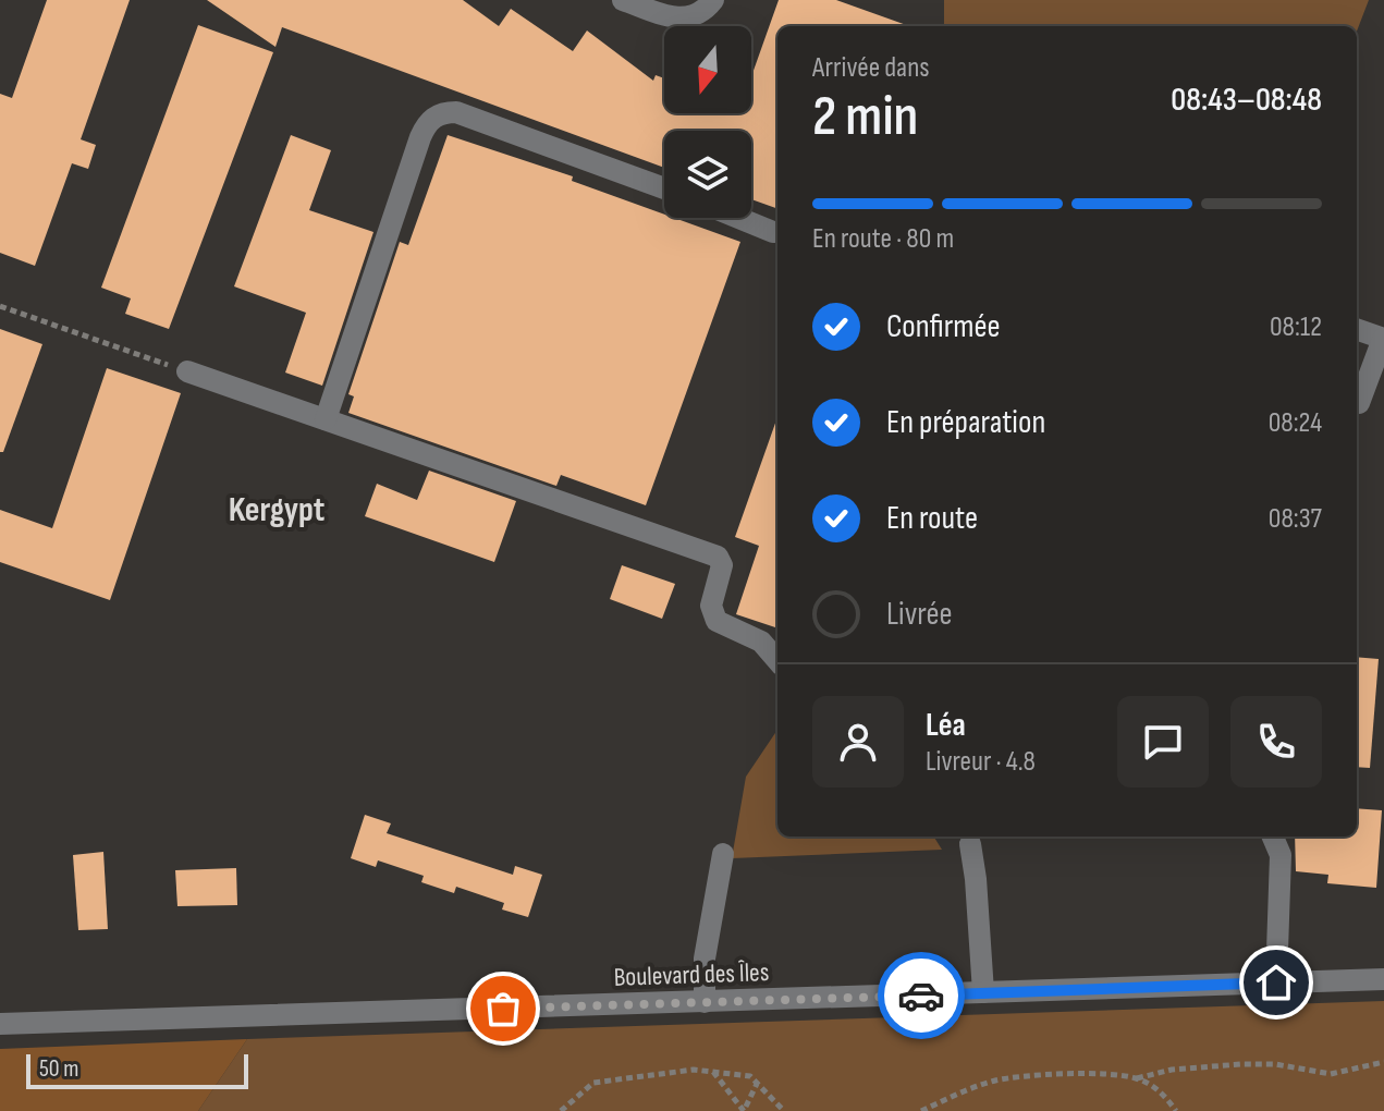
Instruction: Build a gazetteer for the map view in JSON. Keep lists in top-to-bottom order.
{
  "streets": {
    "street": ["Boulevard des Îles"]
  },
  "districts": ["Kergypt"],
  "scale_bar": "50 m",
  "north": "bottom",
  "page": {
    "heading": ["2 min", "Arrivée dans", "08:43–08:48"],
    "panel": ["Léa", "Livreur · 4.8"],
    "bar": "En route · 80 m",
    "list": [
      ["Confirmée", "08:12"],
      ["En préparation", "08:24"],
      ["En route", "08:37"],
      "Livrée"
    ],
    "scale": "50 m"
  }
}
